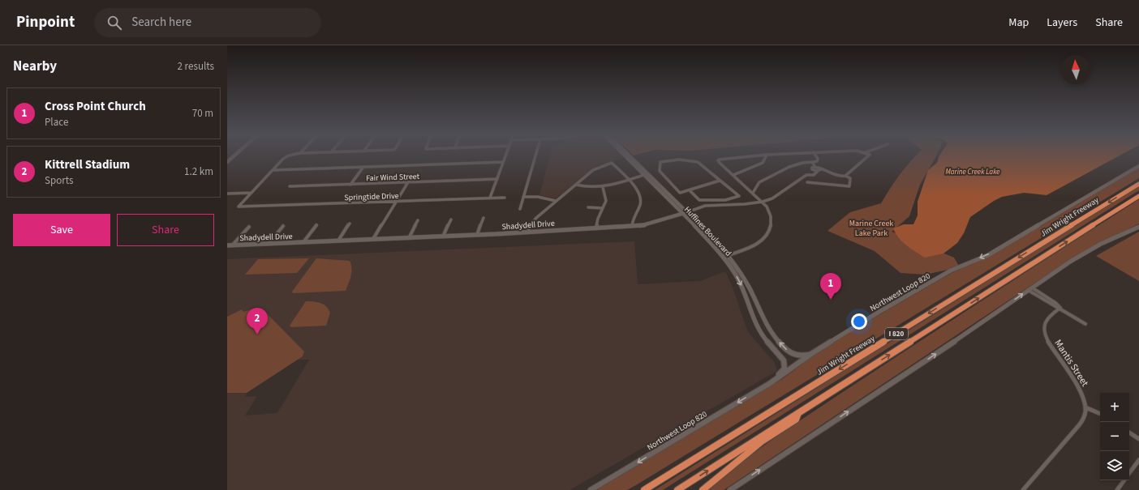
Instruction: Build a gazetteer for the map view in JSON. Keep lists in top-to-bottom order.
{
  "streets": {
    "highway": ["Jim Wright Freeway", "I 820"],
    "main road": ["Shadydell Drive", "Huffines Boulevard", "Northwest Loop 820"],
    "street": ["Fair Wind Street", "Springtide Drive", "Mantis Street"]
  },
  "crossings": [
    ["Shadydell Drive", "Huffines Boulevard"],
    ["Huffines Boulevard", "Northwest Loop 820"]
  ],
  "one_way": ["Northwest Loop 820"],
  "water": ["Marine Creek Lake"],
  "parks": ["Marine Creek Lake Park"],
  "north": "top",
  "page": {
    "header": "Pinpoint",
    "search": "Search here",
    "nav": ["Map", "Layers", "Share"],
    "heading": ["Nearby", "2 results"],
    "list": [
      {
        "mark": "1",
        "name": "Cross Point Church",
        "note": "Place",
        "value": "70 m"
      },
      {
        "mark": "2",
        "name": "Kittrell Stadium",
        "note": "Sports",
        "value": "1.2 km"
      }
    ],
    "buttons": ["Save", "Share"],
    "pins": ["1", "2"],
    "map_buttons": ["+", "−"]
  }
}
